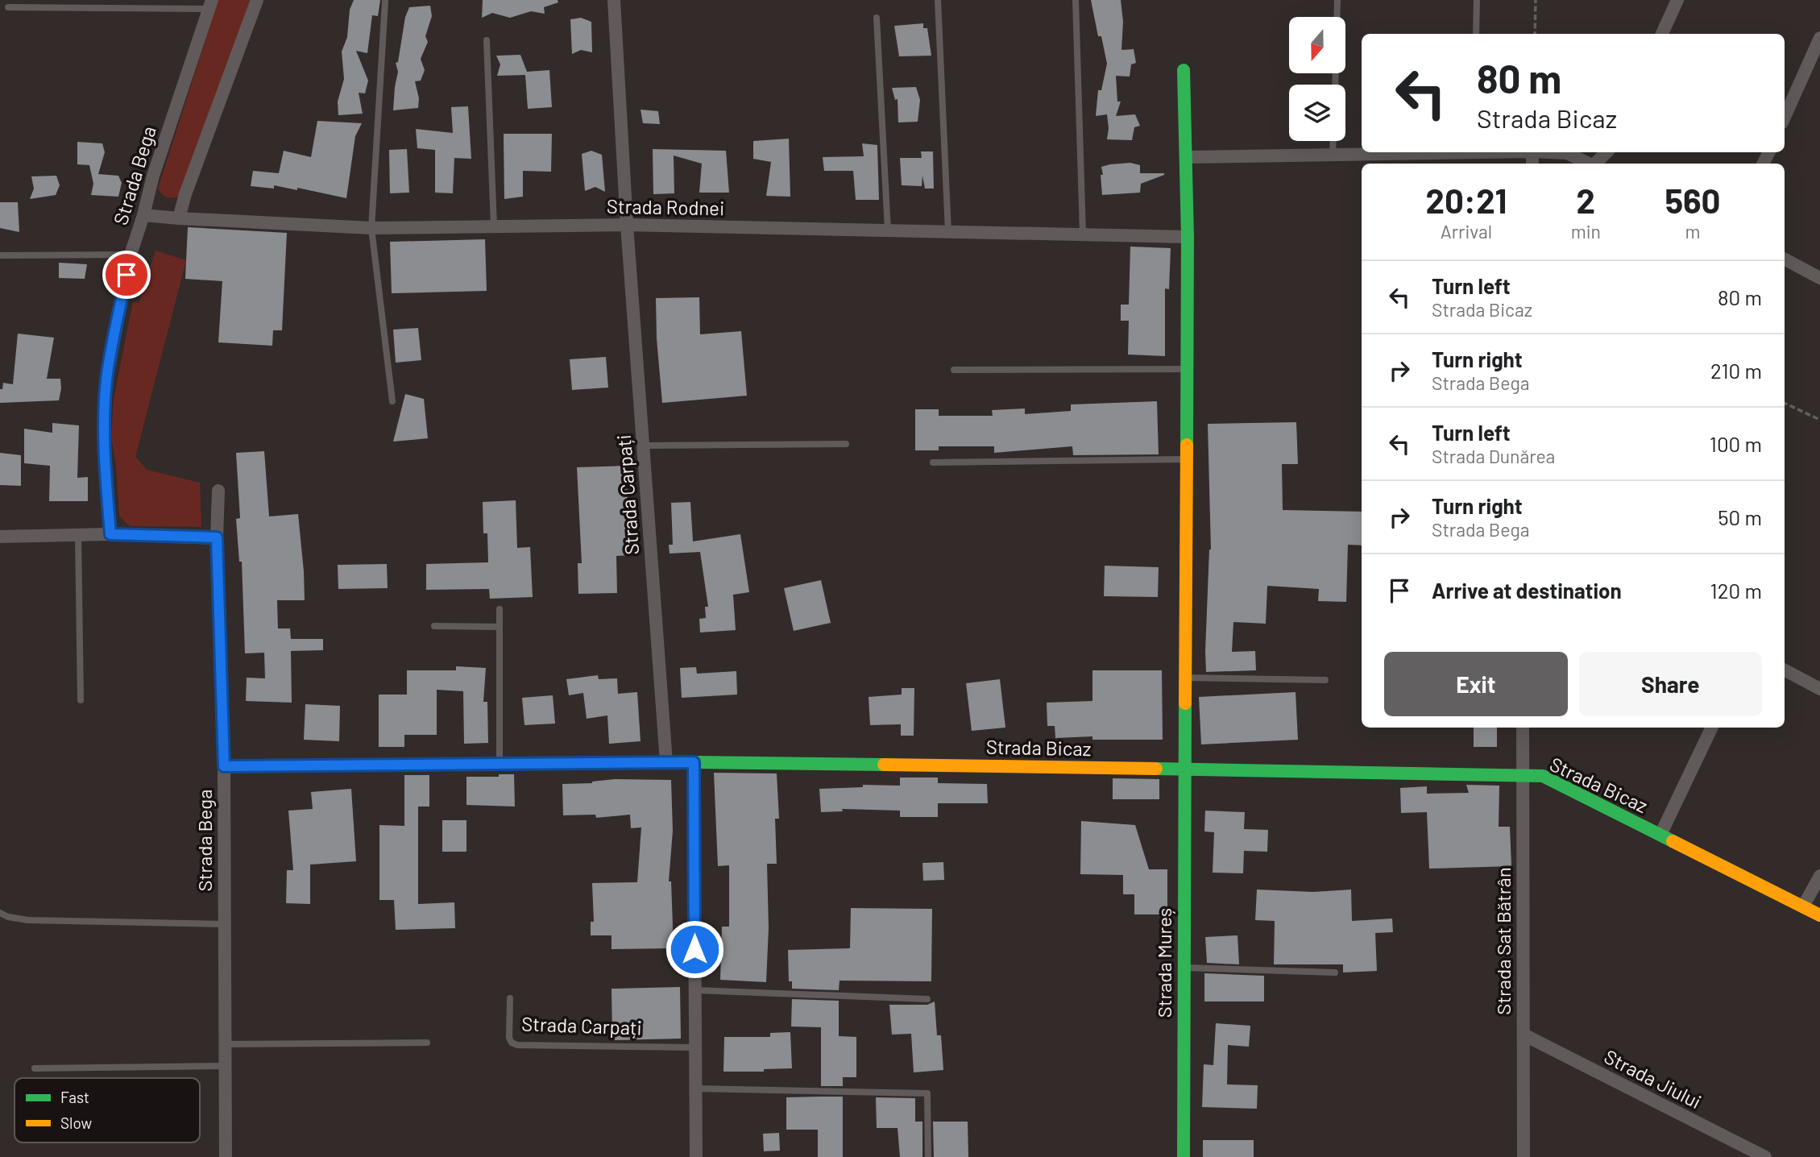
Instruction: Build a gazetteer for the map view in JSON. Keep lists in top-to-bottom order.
{
  "streets": {
    "street": [
      "Strada Bega",
      "Strada Rodnei",
      "Strada Carpați",
      "Strada Bicaz",
      "Strada Sat Bătrân",
      "Strada Mureș",
      "Strada Jiului"
    ]
  },
  "crossings": [
    ["Strada Bega", "Strada Rodnei"],
    ["Strada Bega", "Strada Bicaz"],
    ["Strada Rodnei", "Strada Carpați"],
    ["Strada Rodnei", "Strada Mureș"],
    ["Strada Carpați", "Strada Bicaz"],
    ["Strada Bicaz", "Strada Sat Bătrân"],
    ["Strada Bicaz", "Strada Mureș"],
    ["Strada Sat Bătrân", "Strada Jiului"]
  ],
  "legend": ["Fast", "Slow"],
  "north": "bottom",
  "page": {
    "turn": ["80 m", "Strada Bicaz"],
    "eta": [
      "20:21",
      "Arrival",
      "2",
      "min",
      "560",
      "m"
    ],
    "list": [
      {
        "name": "Turn left",
        "note": "Strada Bicaz",
        "value": "80 m"
      },
      {
        "name": "Turn right",
        "note": "Strada Bega",
        "value": "210 m"
      },
      {
        "name": "Turn left",
        "note": "Strada Dunărea",
        "value": "100 m"
      },
      {
        "name": "Turn right",
        "note": "Strada Bega",
        "value": "50 m"
      },
      {
        "name": "Arrive at destination",
        "value": "120 m"
      }
    ],
    "buttons": ["Exit", "Share"]
  }
}
